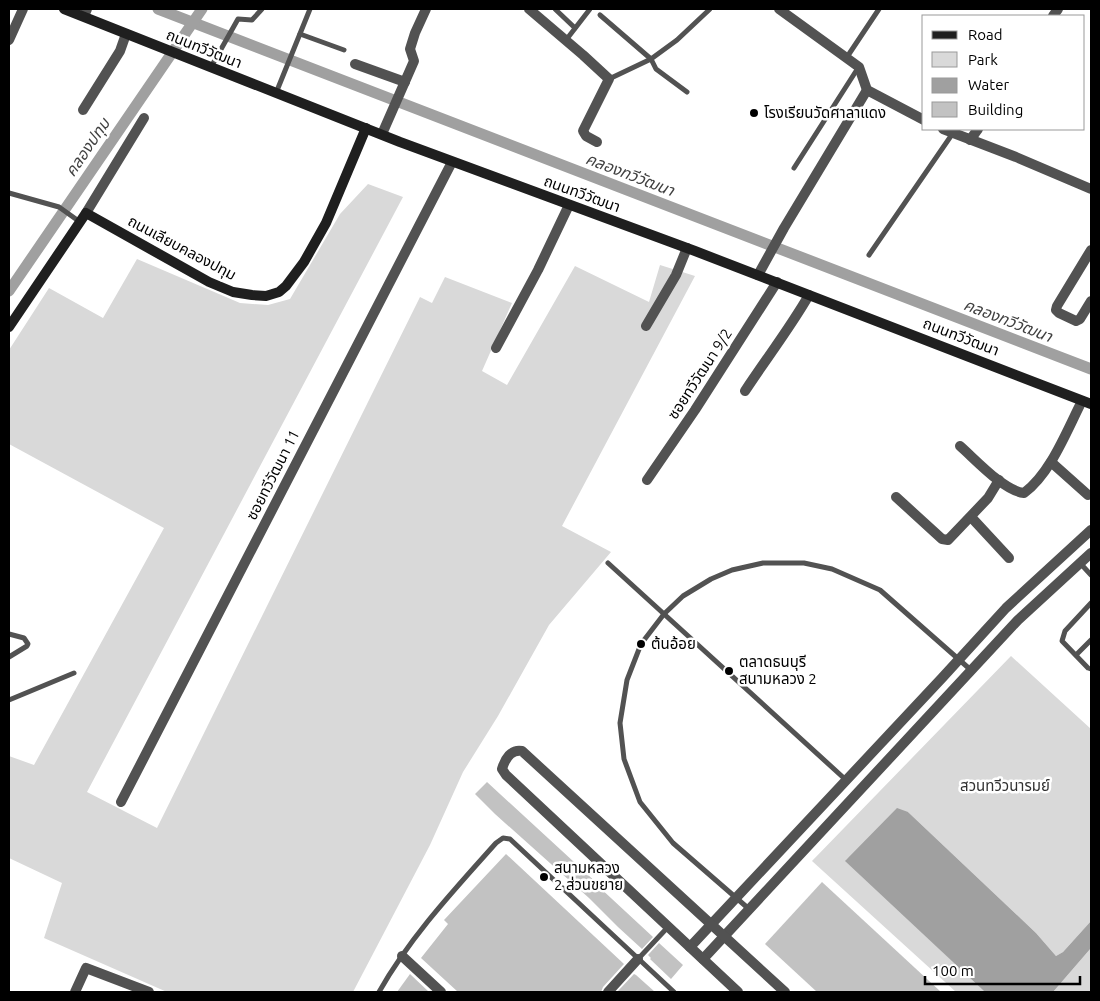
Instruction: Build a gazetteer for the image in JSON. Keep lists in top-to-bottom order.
{
  "streets": {
    "main road": ["ถนนทวีวัฒนา", "ถนนเลียบคลองปทุม"],
    "street": ["ซอยทวีวัฒนา 9/2", "ซอยทวีวัฒนา 11"]
  },
  "crossings": [
    ["ถนนทวีวัฒนา", "ถนนเลียบคลองปทุม"],
    ["ถนนทวีวัฒนา", "ซอยทวีวัฒนา 9/2"],
    ["ถนนทวีวัฒนา", "ซอยทวีวัฒนา 11"]
  ],
  "water": ["คลองปทุม", "คลองทวีวัฒนา"],
  "parks": ["สวนทวีวนารมย์"],
  "places": [
    "โรงเรียนวัดศาลาแดง",
    "ต้นอ้อย",
    "ตลาดธนบุรี สนามหลวง 2",
    "สนามหลวง 2 ส่วนขยาย"
  ],
  "legend": [
    "Road",
    "Park",
    "Water",
    "Building"
  ],
  "scale_bar": "100 m"
}
